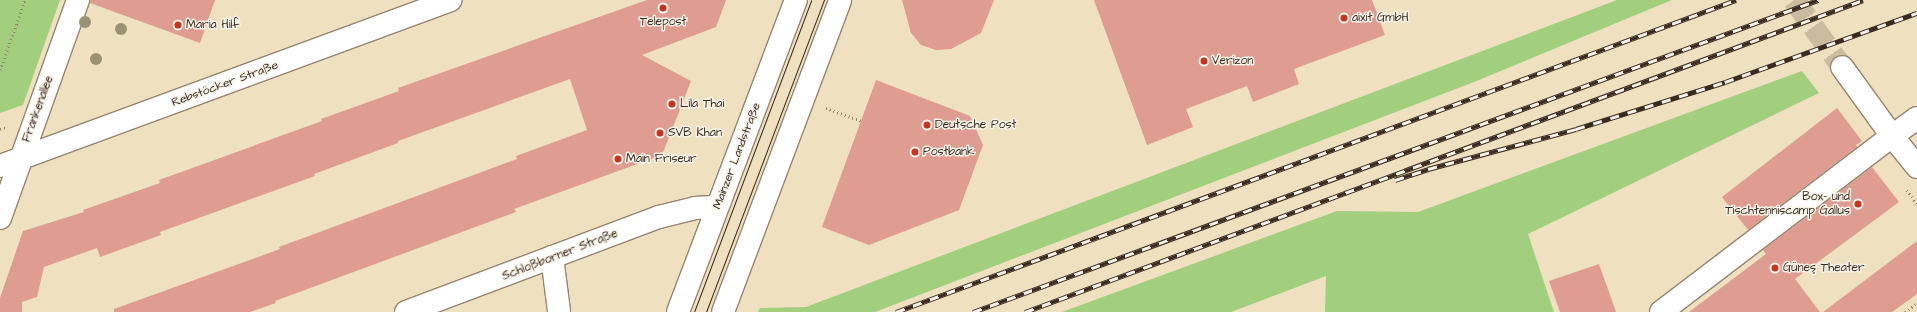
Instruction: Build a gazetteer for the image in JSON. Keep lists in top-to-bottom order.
{
  "streets": {
    "street": [
      "Rebstöcker Straße",
      "Frankenallee",
      "Mainzer Landstraße",
      "Schloßborner Straße"
    ]
  },
  "crossings": [
    ["Rebstöcker Straße", "Frankenallee"],
    ["Mainzer Landstraße", "Schloßborner Straße"]
  ],
  "places": [
    "Telepost",
    "aixit GmbH",
    "Maria Hilf",
    "Verizon",
    "Lila Thai",
    "Deutsche Post",
    "SVB Khan",
    "Postbank",
    "Main Friseur",
    "Box- und Tischtenniscamp Gallus",
    "Güneş Theater"
  ]
}
